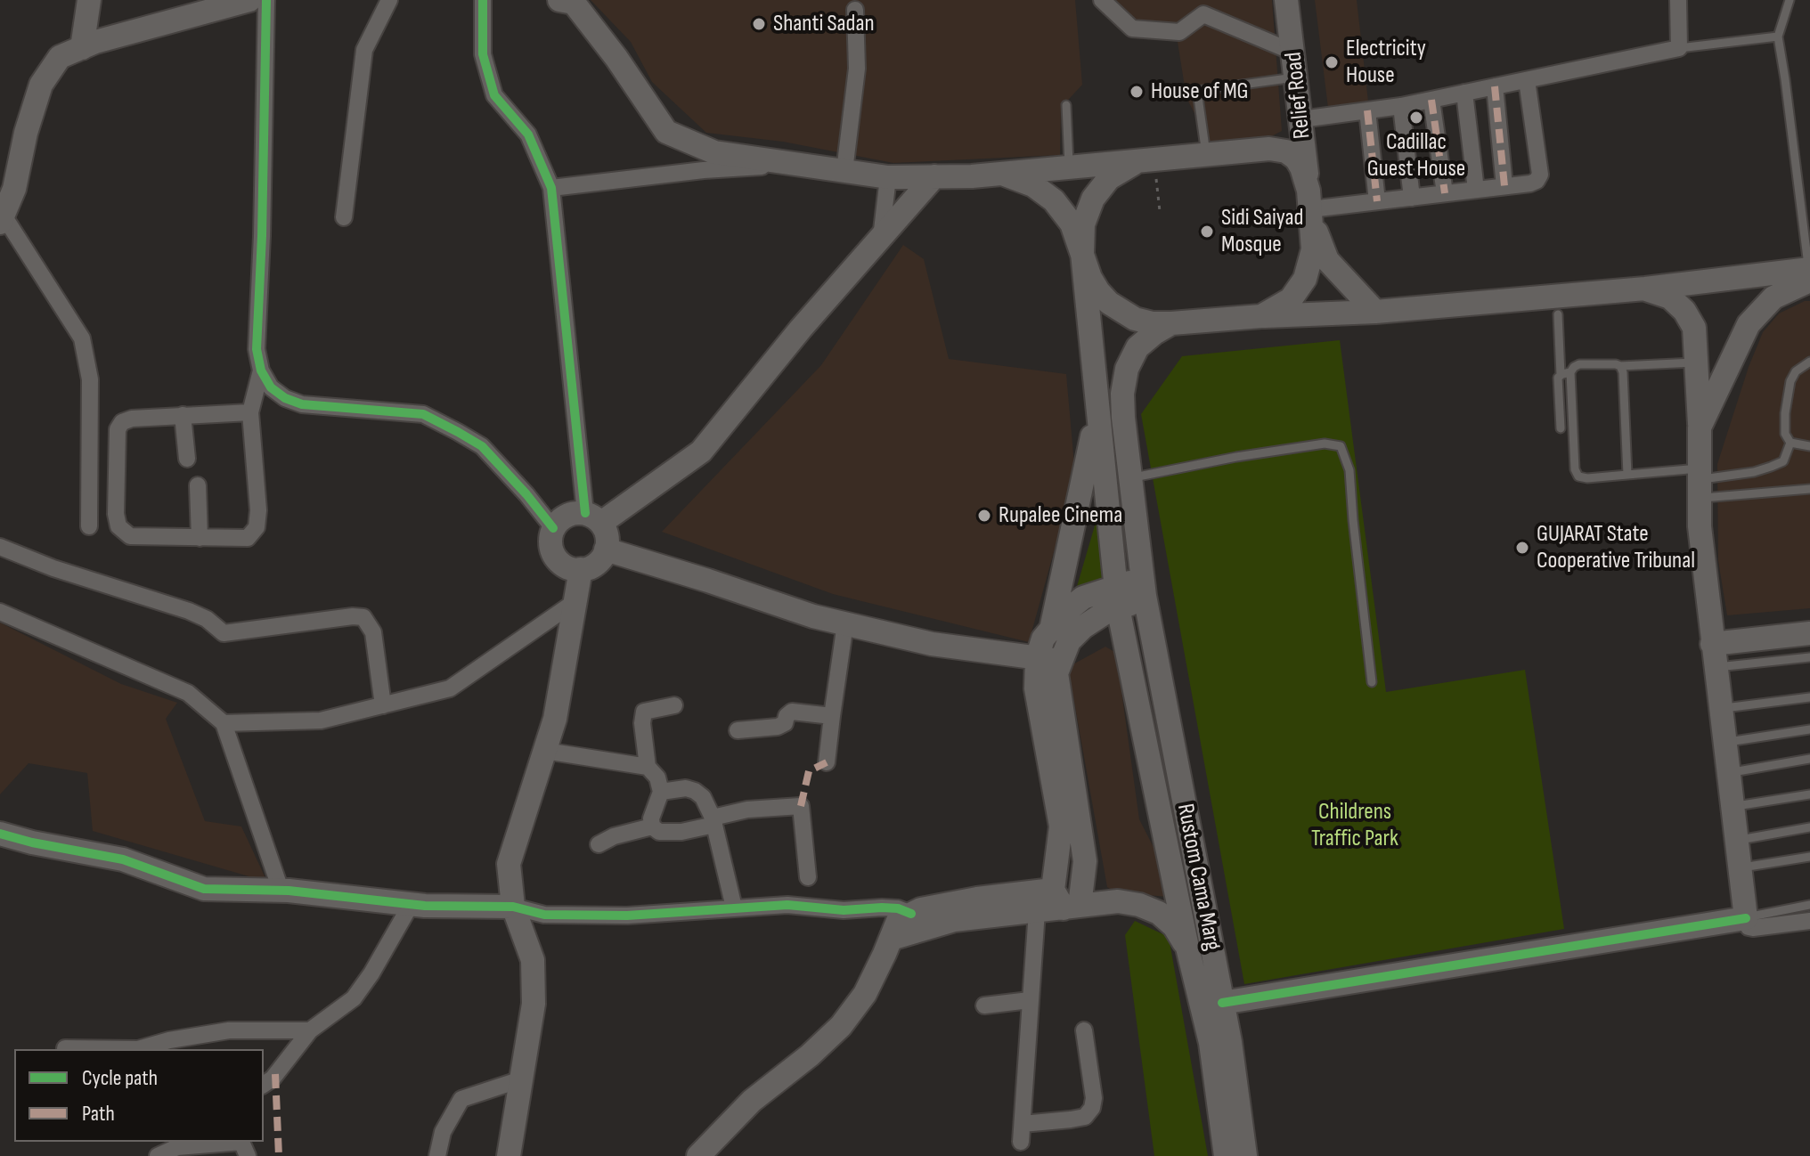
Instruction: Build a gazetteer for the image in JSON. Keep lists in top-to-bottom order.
{
  "streets": {
    "street": ["Relief Road", "Rustom Cama Marg"]
  },
  "crossings": [
    ["Relief Road", "Rustom Cama Marg"]
  ],
  "parks": ["Childrens Traffic Park"],
  "places": [
    "Shanti Sadan",
    "Electricity House",
    "House of MG",
    "Cadillac Guest House",
    "Sidi Saiyad Mosque",
    "Rupalee Cinema",
    "GUJARAT State Cooperative Tribunal"
  ],
  "legend": ["Cycle path", "Path"]
}
